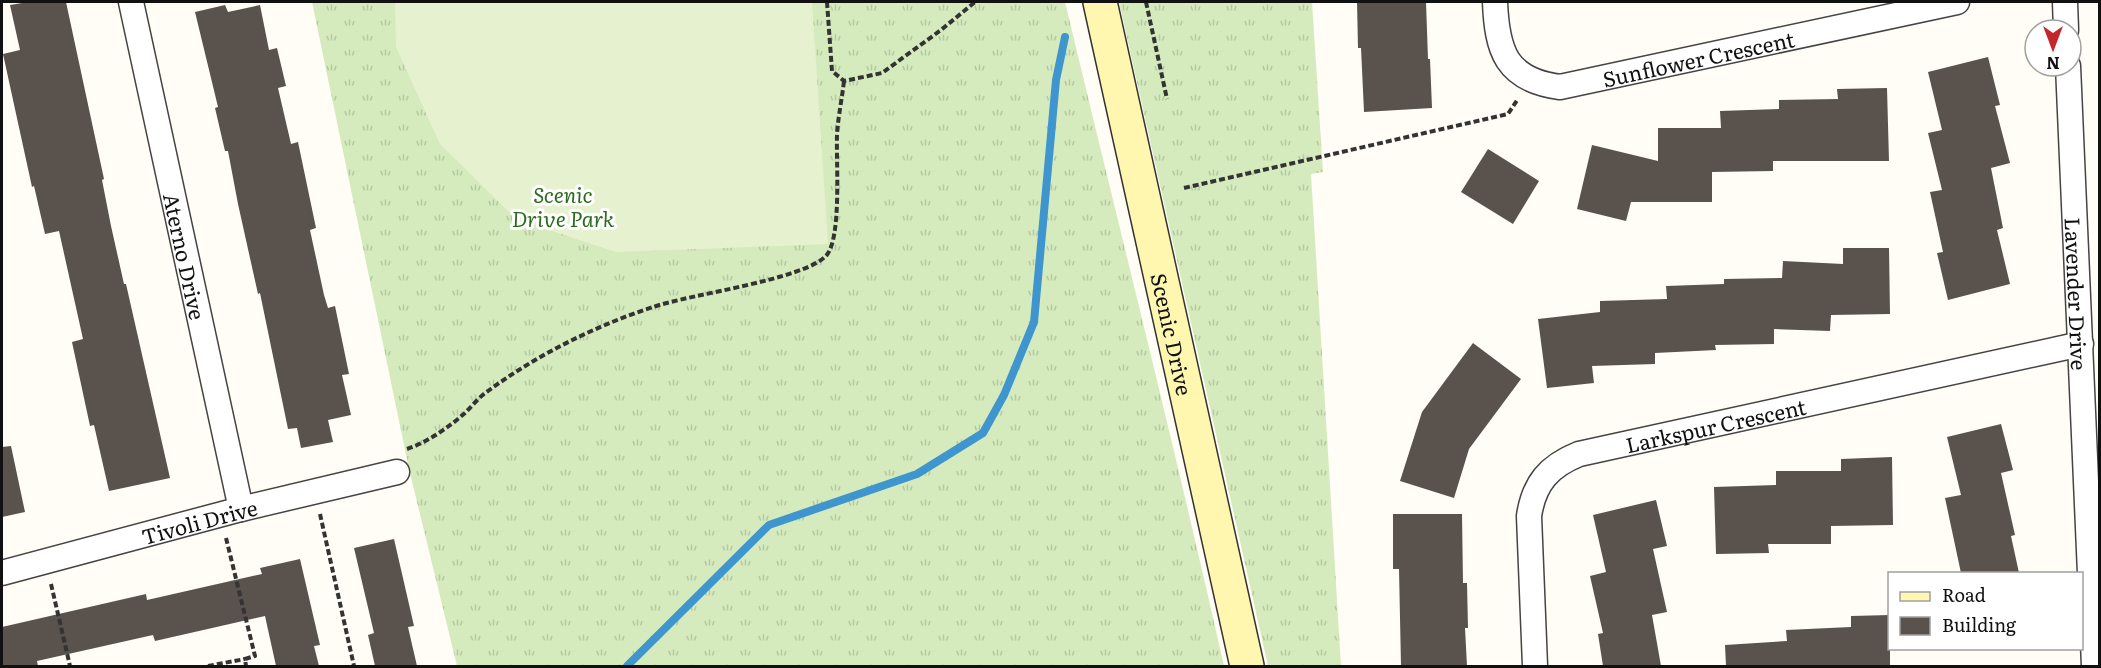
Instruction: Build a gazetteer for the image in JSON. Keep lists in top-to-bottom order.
{
  "streets": {
    "street": [
      "Sunflower Crescent",
      "Aterno Drive",
      "Lavender Drive",
      "Scenic Drive",
      "Larkspur Crescent",
      "Tivoli Drive"
    ]
  },
  "crossings": [
    ["Aterno Drive", "Tivoli Drive"],
    ["Lavender Drive", "Larkspur Crescent"]
  ],
  "parks": ["Scenic Drive Park"],
  "legend": ["Road", "Building"],
  "north": "bottom"
}
